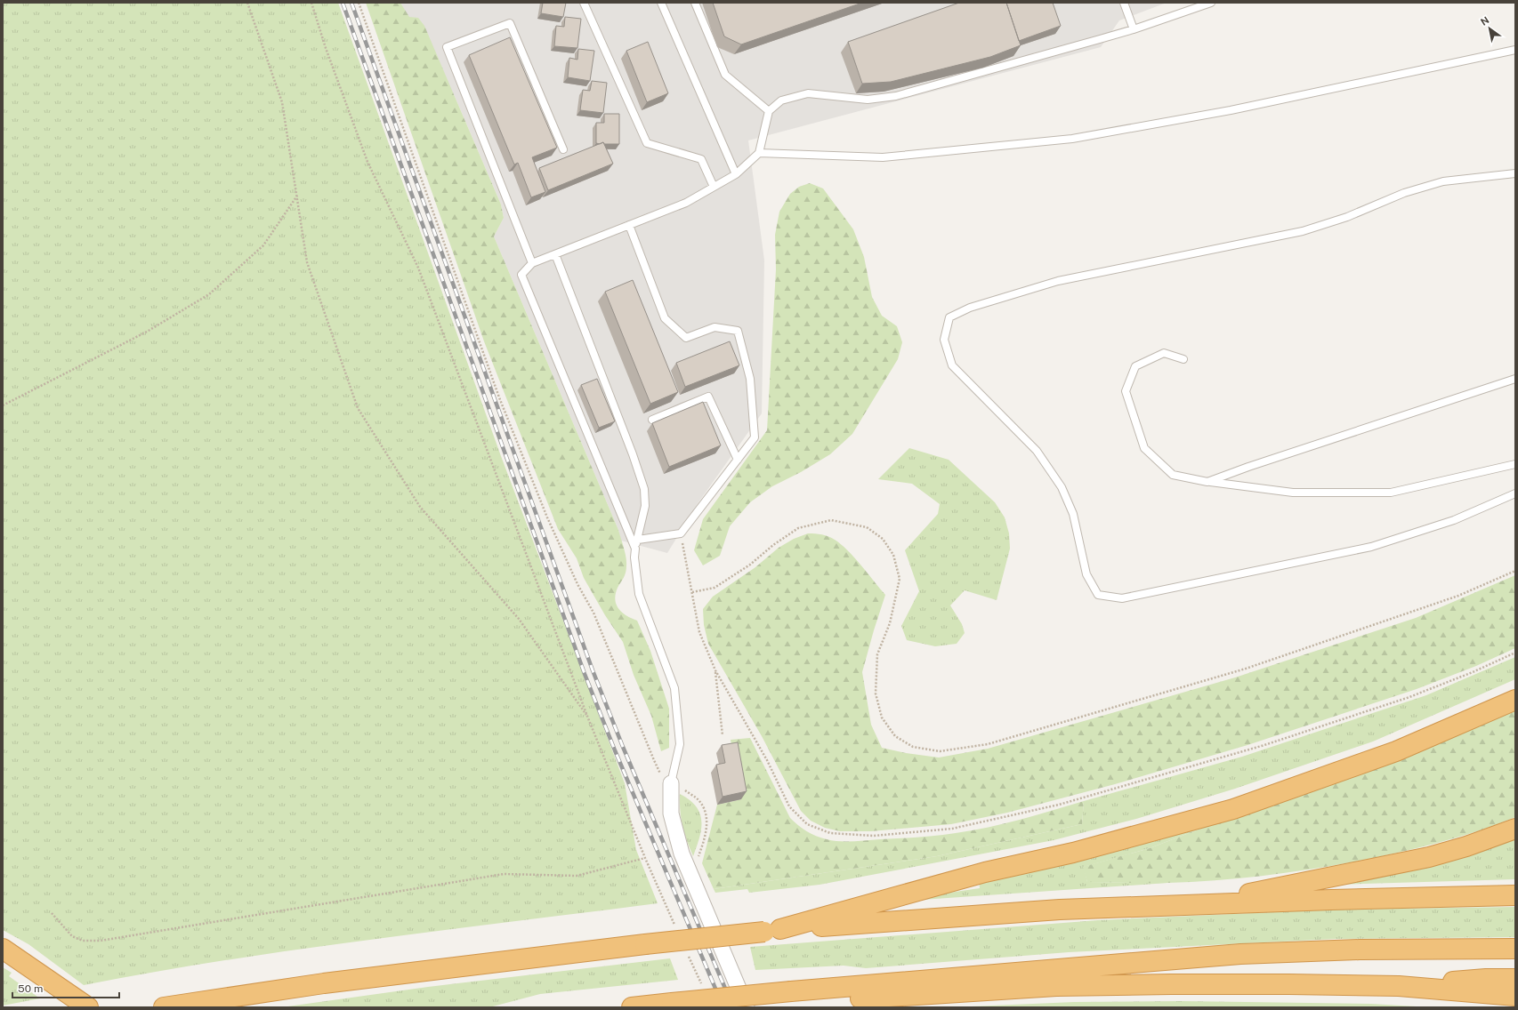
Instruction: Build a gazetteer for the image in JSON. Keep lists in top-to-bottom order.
{
  "scale_bar": "50 m",
  "north": "top left"
}
